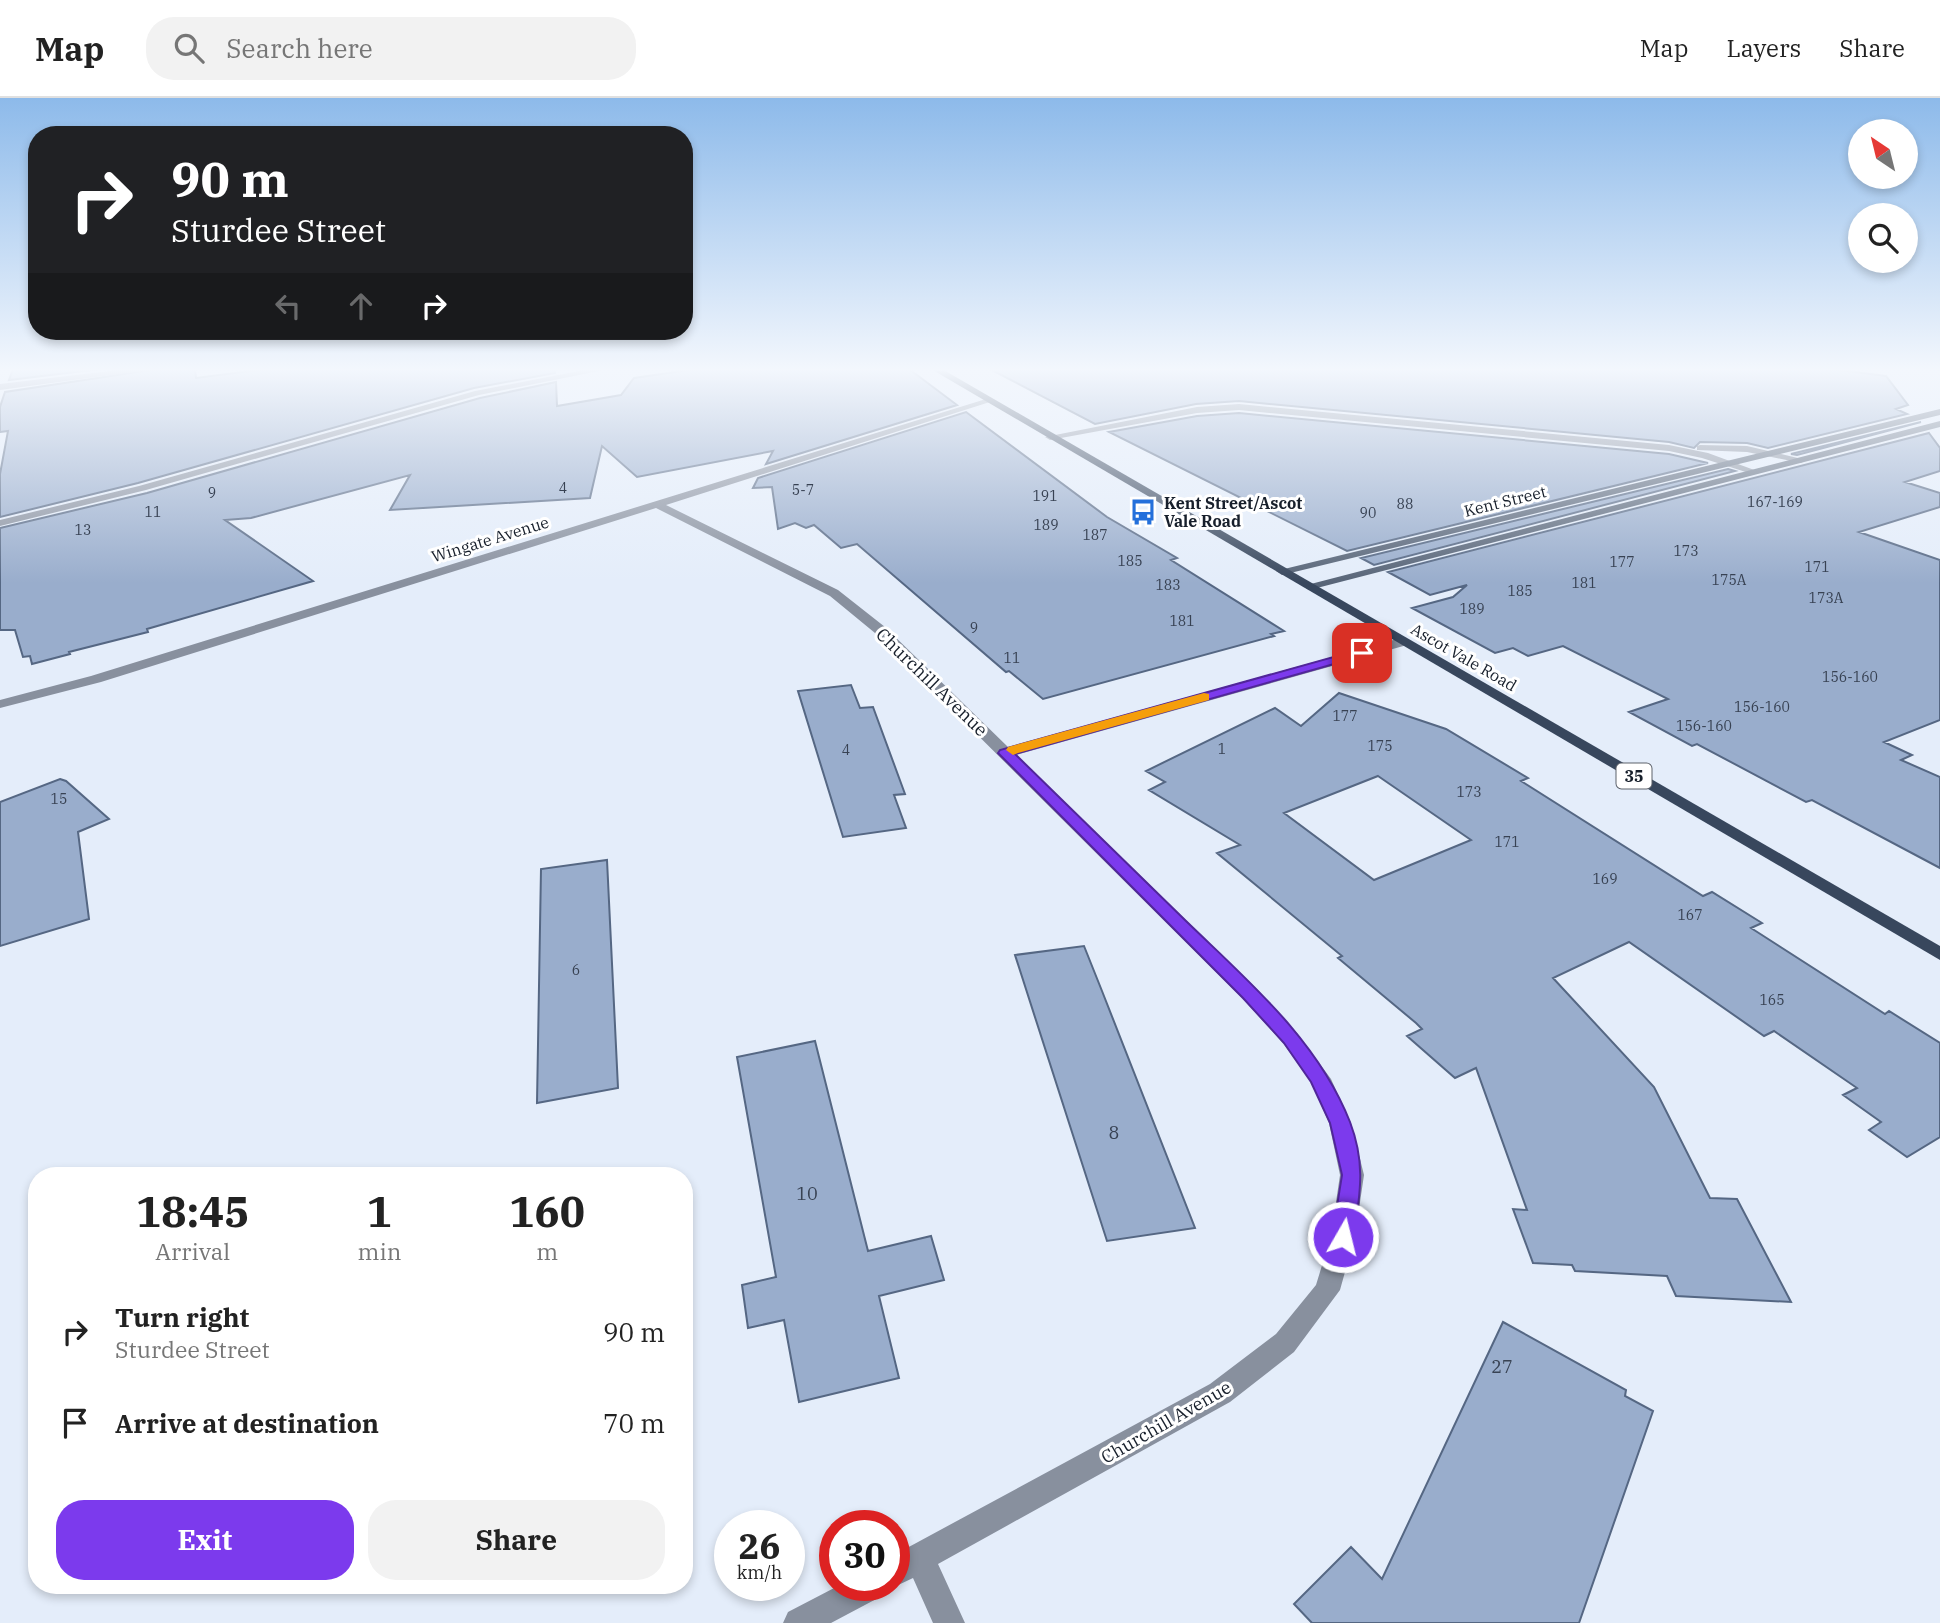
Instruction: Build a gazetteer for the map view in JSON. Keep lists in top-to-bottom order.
{
  "streets": {
    "main road": ["Ascot Vale Road", "35"],
    "street": ["Kent Street", "Wingate Avenue", "Churchill Avenue"]
  },
  "crossings": [
    ["Kent Street", "Ascot Vale Road"],
    ["Wingate Avenue", "Churchill Avenue"]
  ],
  "places": {
    "bus stop": ["Kent Street/Ascot Vale Road"]
  },
  "house_numbers": [
    "4",
    "5-7",
    "9",
    "191",
    "167-169",
    "88",
    "11",
    "90",
    "189",
    "13",
    "187",
    "173",
    "185",
    "177",
    "171",
    "175A",
    "181",
    "183",
    "185",
    "173A",
    "189",
    "181",
    "9",
    "11",
    "156-160",
    "156-160",
    "177",
    "156-160",
    "175",
    "1",
    "4",
    "173",
    "15",
    "171",
    "169",
    "167",
    "6",
    "165",
    "8",
    "10",
    "27"
  ],
  "north": "top left",
  "page": {
    "header": "Map",
    "search": "Search here",
    "nav": ["Map", "Layers", "Share"],
    "turn": ["90 m", "Sturdee Street"],
    "eta": [
      "18:45",
      "Arrival",
      "1",
      "min",
      "160",
      "m"
    ],
    "list": [
      {
        "name": "Turn right",
        "note": "Sturdee Street",
        "value": "90 m"
      },
      {
        "name": "Arrive at destination",
        "value": "70 m"
      }
    ],
    "buttons": ["Exit", "Share"],
    "speed": "26 km/h",
    "limit": "30"
  }
}
